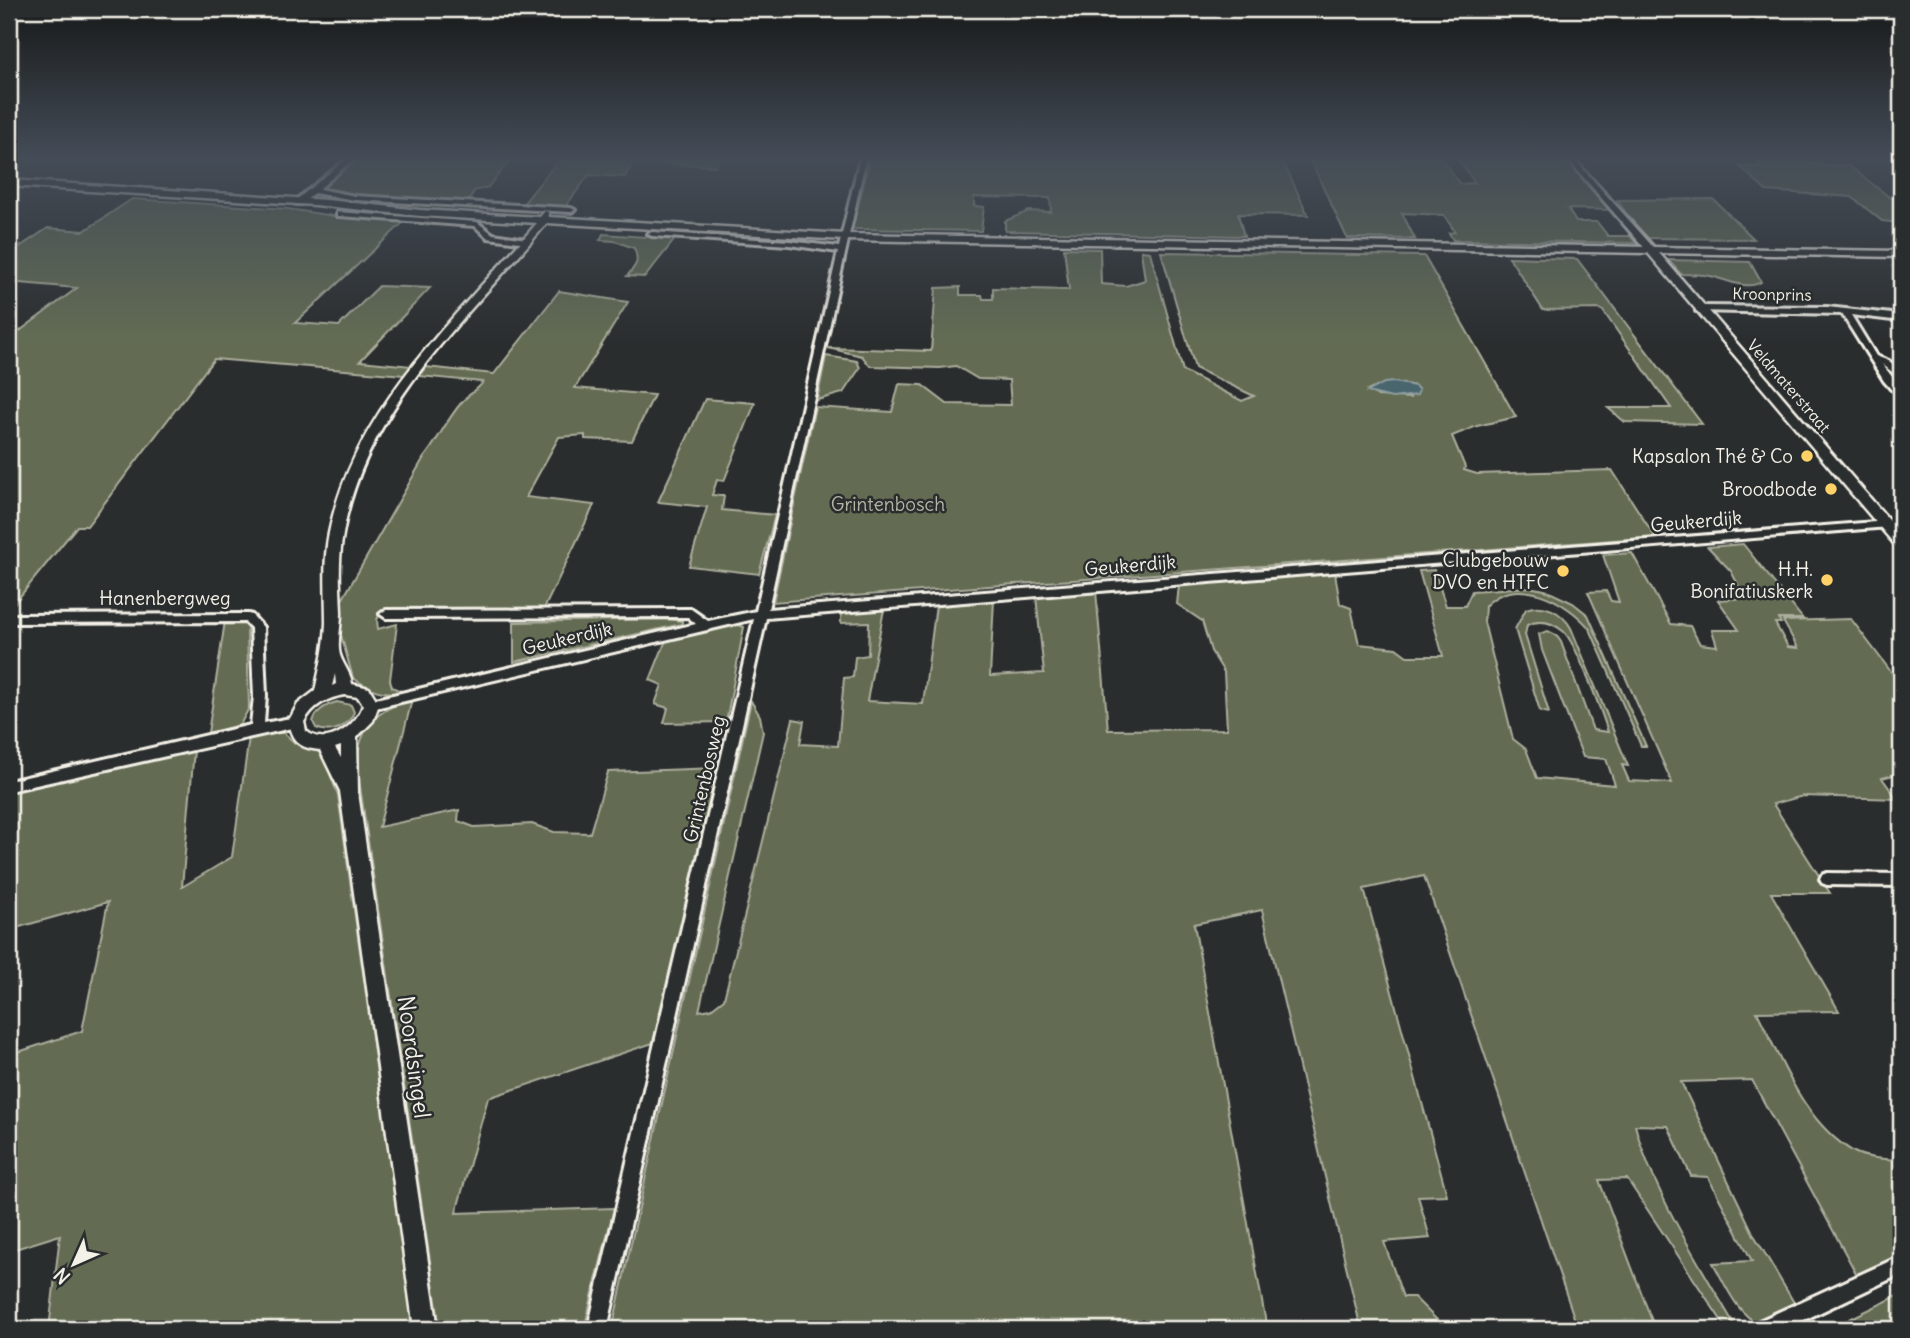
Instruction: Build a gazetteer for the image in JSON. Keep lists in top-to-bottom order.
{
  "streets": {
    "main road": ["Veldmaterstraat", "Noordsingel"],
    "street": [
      "Kroonprins",
      "Geukerdijk",
      "Hanenbergweg",
      "Grintenbosweg"
    ]
  },
  "crossings": [
    ["Kroonprins", "Veldmaterstraat"],
    ["Veldmaterstraat", "Geukerdijk"],
    ["Geukerdijk", "Grintenbosweg"],
    ["Geukerdijk", "Noordsingel"]
  ],
  "parks": ["Grintenbosch"],
  "places": [
    "Kapsalon Thé & Co",
    "Broodbode",
    "Clubgebouw DVO en HTFC",
    "H.H. Bonifatiuskerk"
  ],
  "north": "bottom left"
}
